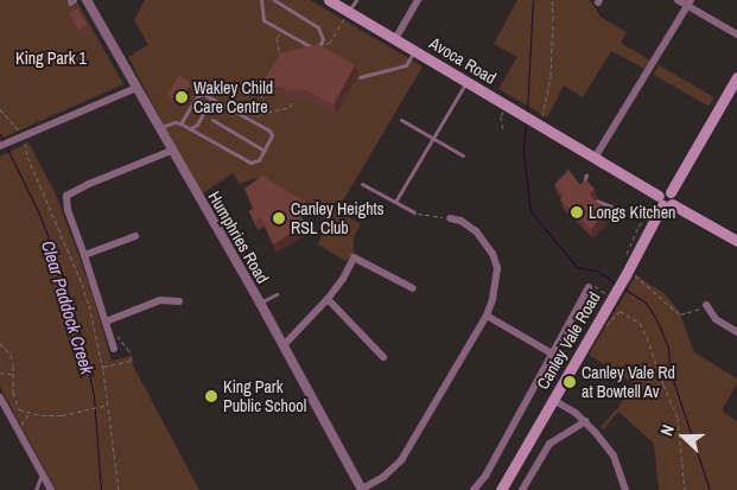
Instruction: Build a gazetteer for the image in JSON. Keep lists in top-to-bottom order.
{
  "streets": {
    "main road": ["Avoca Road", "Canley Vale Road"],
    "street": ["Humphries Road"]
  },
  "crossings": [
    ["Avoca Road", "Canley Vale Road"]
  ],
  "water": ["Clear Paddock Creek"],
  "parks": ["King Park 1"],
  "places": [
    "Wakley Child Care Centre",
    "Longs Kitchen",
    "Canley Heights RSL Club",
    "Canley Vale Rd at Bowtell Av",
    "King Park Public School"
  ],
  "north": "left"
}
